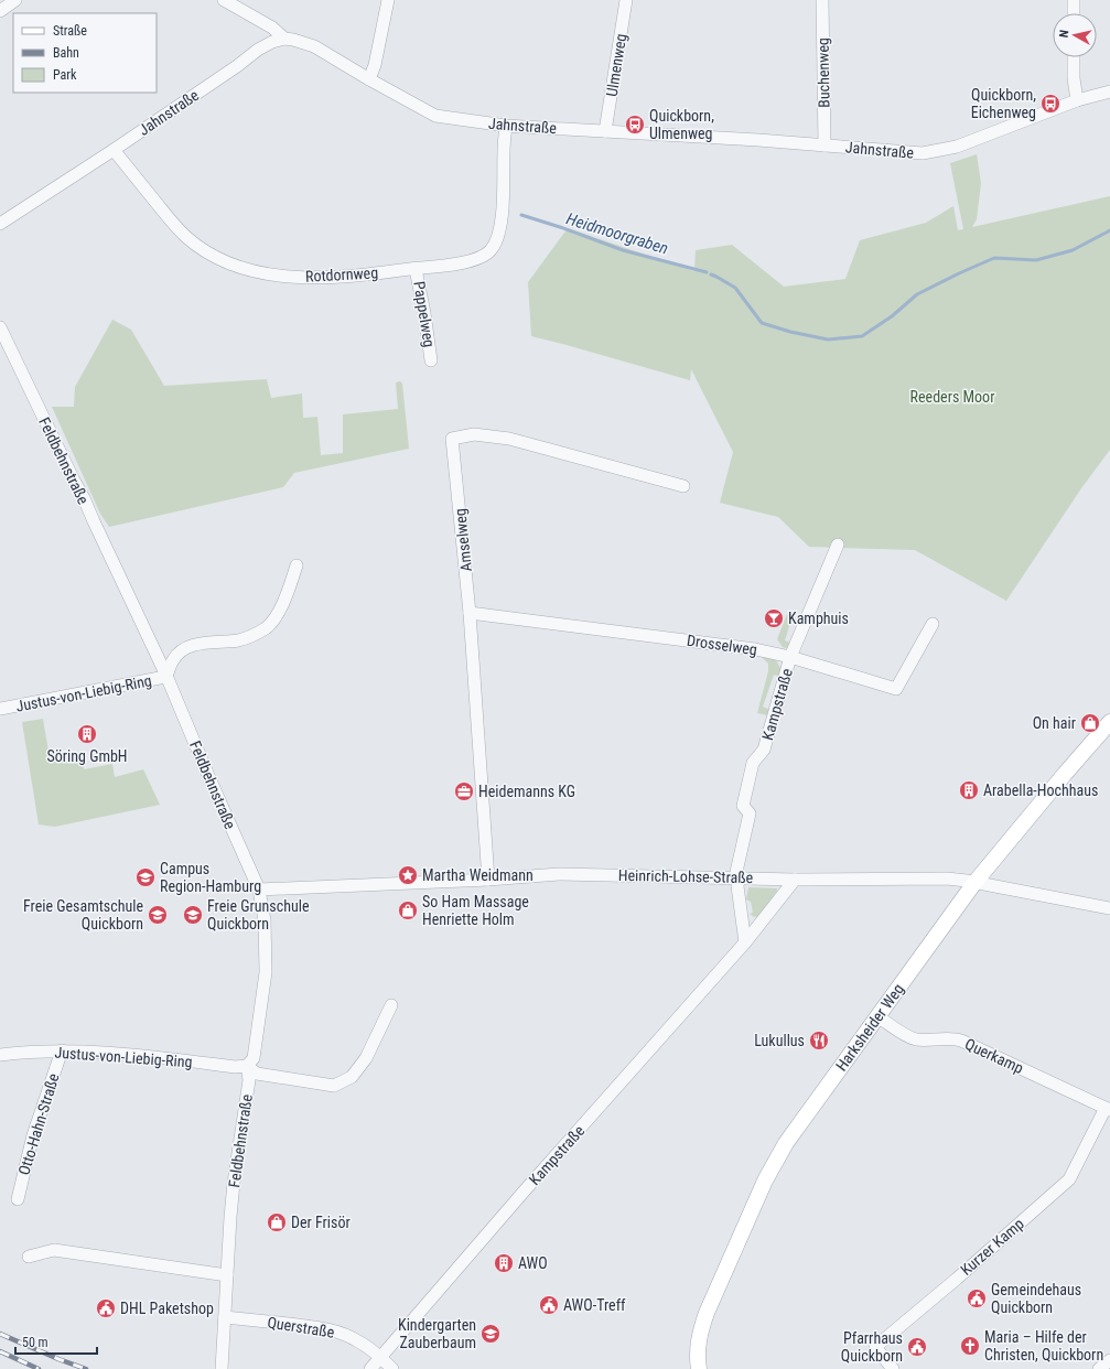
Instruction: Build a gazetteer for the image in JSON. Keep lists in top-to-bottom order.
{
  "streets": {
    "main road": ["Harksheider Weg"],
    "street": [
      "Ulmenweg",
      "Buchenweg",
      "Jahnstraße",
      "Rotdornweg",
      "Pappelweg",
      "Feldbehnstraße",
      "Amselweg",
      "Drosselweg",
      "Justus-von-Liebig-Ring",
      "Kampstraße",
      "Heinrich-Lohse-Straße",
      "Querkamp",
      "Otto-Hahn-Straße",
      "Kurzer Kamp",
      "Querstraße"
    ]
  },
  "crossings": [
    ["Ulmenweg", "Jahnstraße"],
    ["Buchenweg", "Jahnstraße"],
    ["Jahnstraße", "Rotdornweg"],
    ["Rotdornweg", "Pappelweg"],
    ["Feldbehnstraße", "Justus-von-Liebig-Ring"],
    ["Feldbehnstraße", "Heinrich-Lohse-Straße"],
    ["Feldbehnstraße", "Querstraße"],
    ["Amselweg", "Drosselweg"],
    ["Amselweg", "Heinrich-Lohse-Straße"],
    ["Drosselweg", "Kampstraße"],
    ["Justus-von-Liebig-Ring", "Otto-Hahn-Straße"],
    ["Kampstraße", "Heinrich-Lohse-Straße"],
    ["Kampstraße", "Querstraße"],
    ["Heinrich-Lohse-Straße", "Harksheider Weg"],
    ["Harksheider Weg", "Querkamp"],
    ["Querkamp", "Kurzer Kamp"]
  ],
  "water": ["Heidmoorgraben"],
  "parks": ["Reeders Moor"],
  "places": {
    "bus stop": ["Quickborn, Eichenweg", "Quickborn, Ulmenweg"],
    "bar": ["Kamphuis"],
    "shop": ["On hair", "So Ham Massage Henriette Holm", "Der Frisör"],
    "building": ["Söring GmbH", "Arabella-Hochhaus", "AWO"],
    "office": ["Heidemanns KG"],
    "place": ["Martha Weidmann"],
    "school or university": [
      "Campus Region-Hamburg",
      "Freie Gesamtschule Quickborn",
      "Freie Grunschule Quickborn",
      "Kindergarten Zauberbaum"
    ],
    "restaurant": ["Lukullus"],
    "public building": [
      "Gemeindehaus Quickborn",
      "AWO-Treff",
      "DHL Paketshop",
      "Pfarrhaus Quickborn"
    ],
    "church": ["Maria – Hilfe der Christen, Quickborn"]
  },
  "legend": ["Straße", "Bahn", "Park"],
  "scale_bar": "50 m",
  "north": "left"
}
